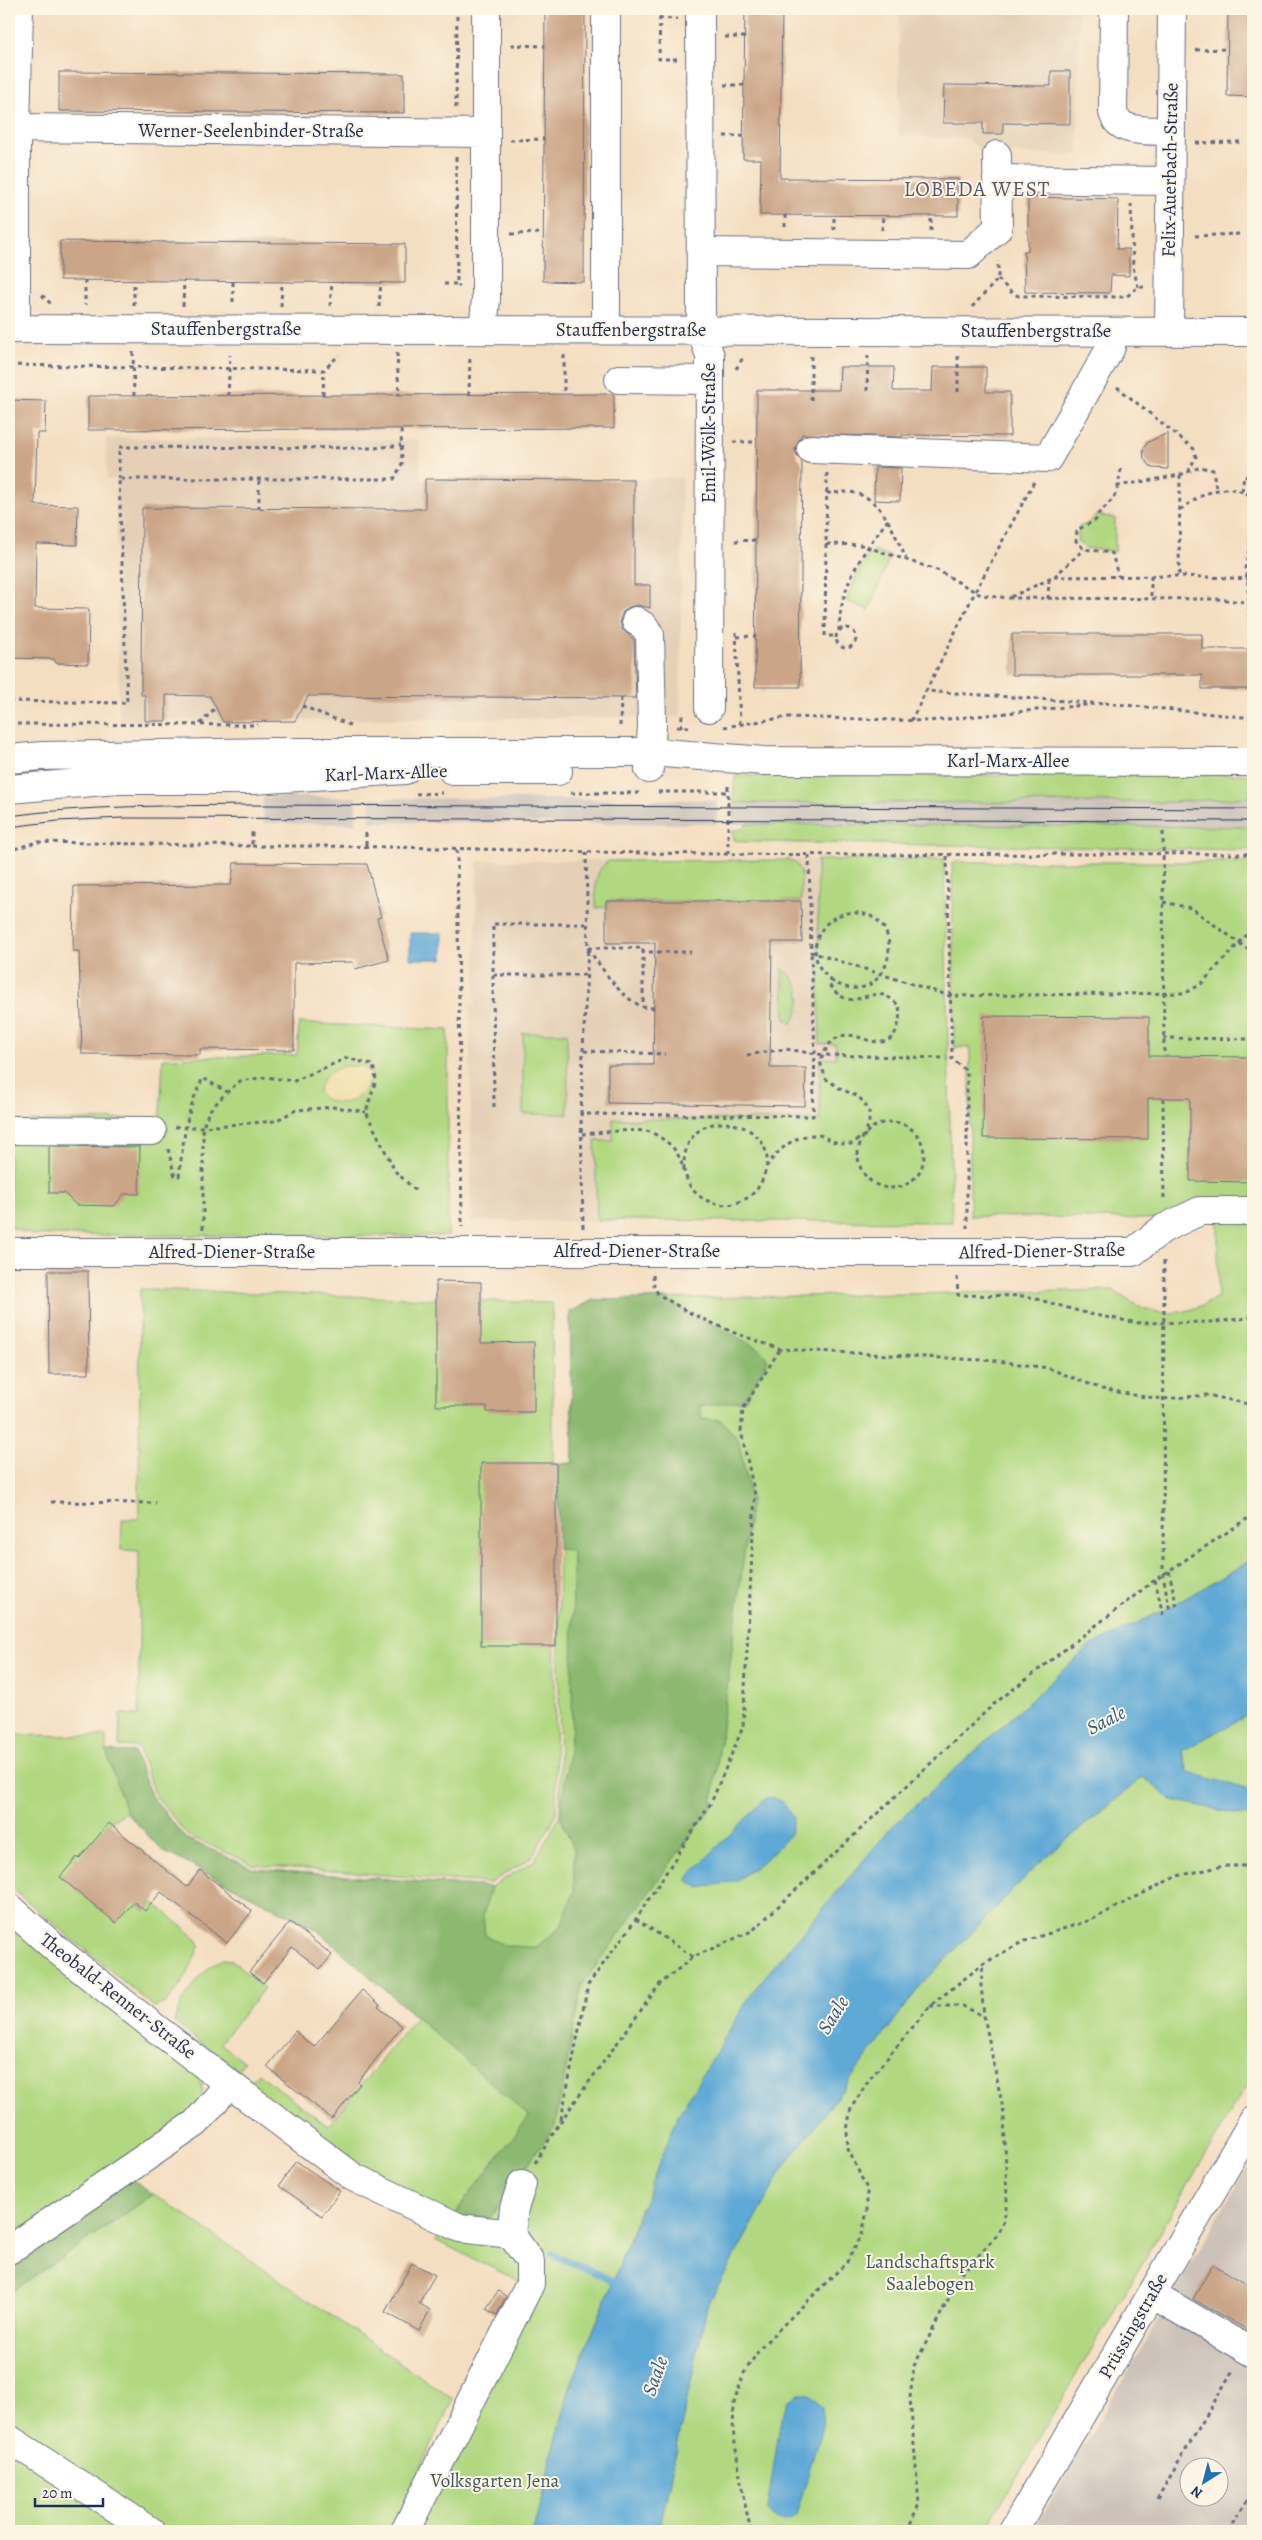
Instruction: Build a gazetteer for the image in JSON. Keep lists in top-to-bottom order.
{
  "streets": {
    "street": [
      "Werner-Seelenbinder-Straße",
      "Felix-Auerbach-Straße",
      "Stauffenbergstraße",
      "Emil-Wölk-Straße",
      "Karl-Marx-Allee",
      "Alfred-Diener-Straße",
      "Theobald-Renner-Straße",
      "Prüssingstraße"
    ]
  },
  "crossings": [
    ["Felix-Auerbach-Straße", "Stauffenbergstraße"],
    ["Stauffenbergstraße", "Emil-Wölk-Straße"]
  ],
  "districts": ["LOBEDA WEST"],
  "water": ["Saale"],
  "parks": ["Landschaftspark Saalebogen", "Volksgarten Jena"],
  "scale_bar": "20 m",
  "north": "bottom left"
}
